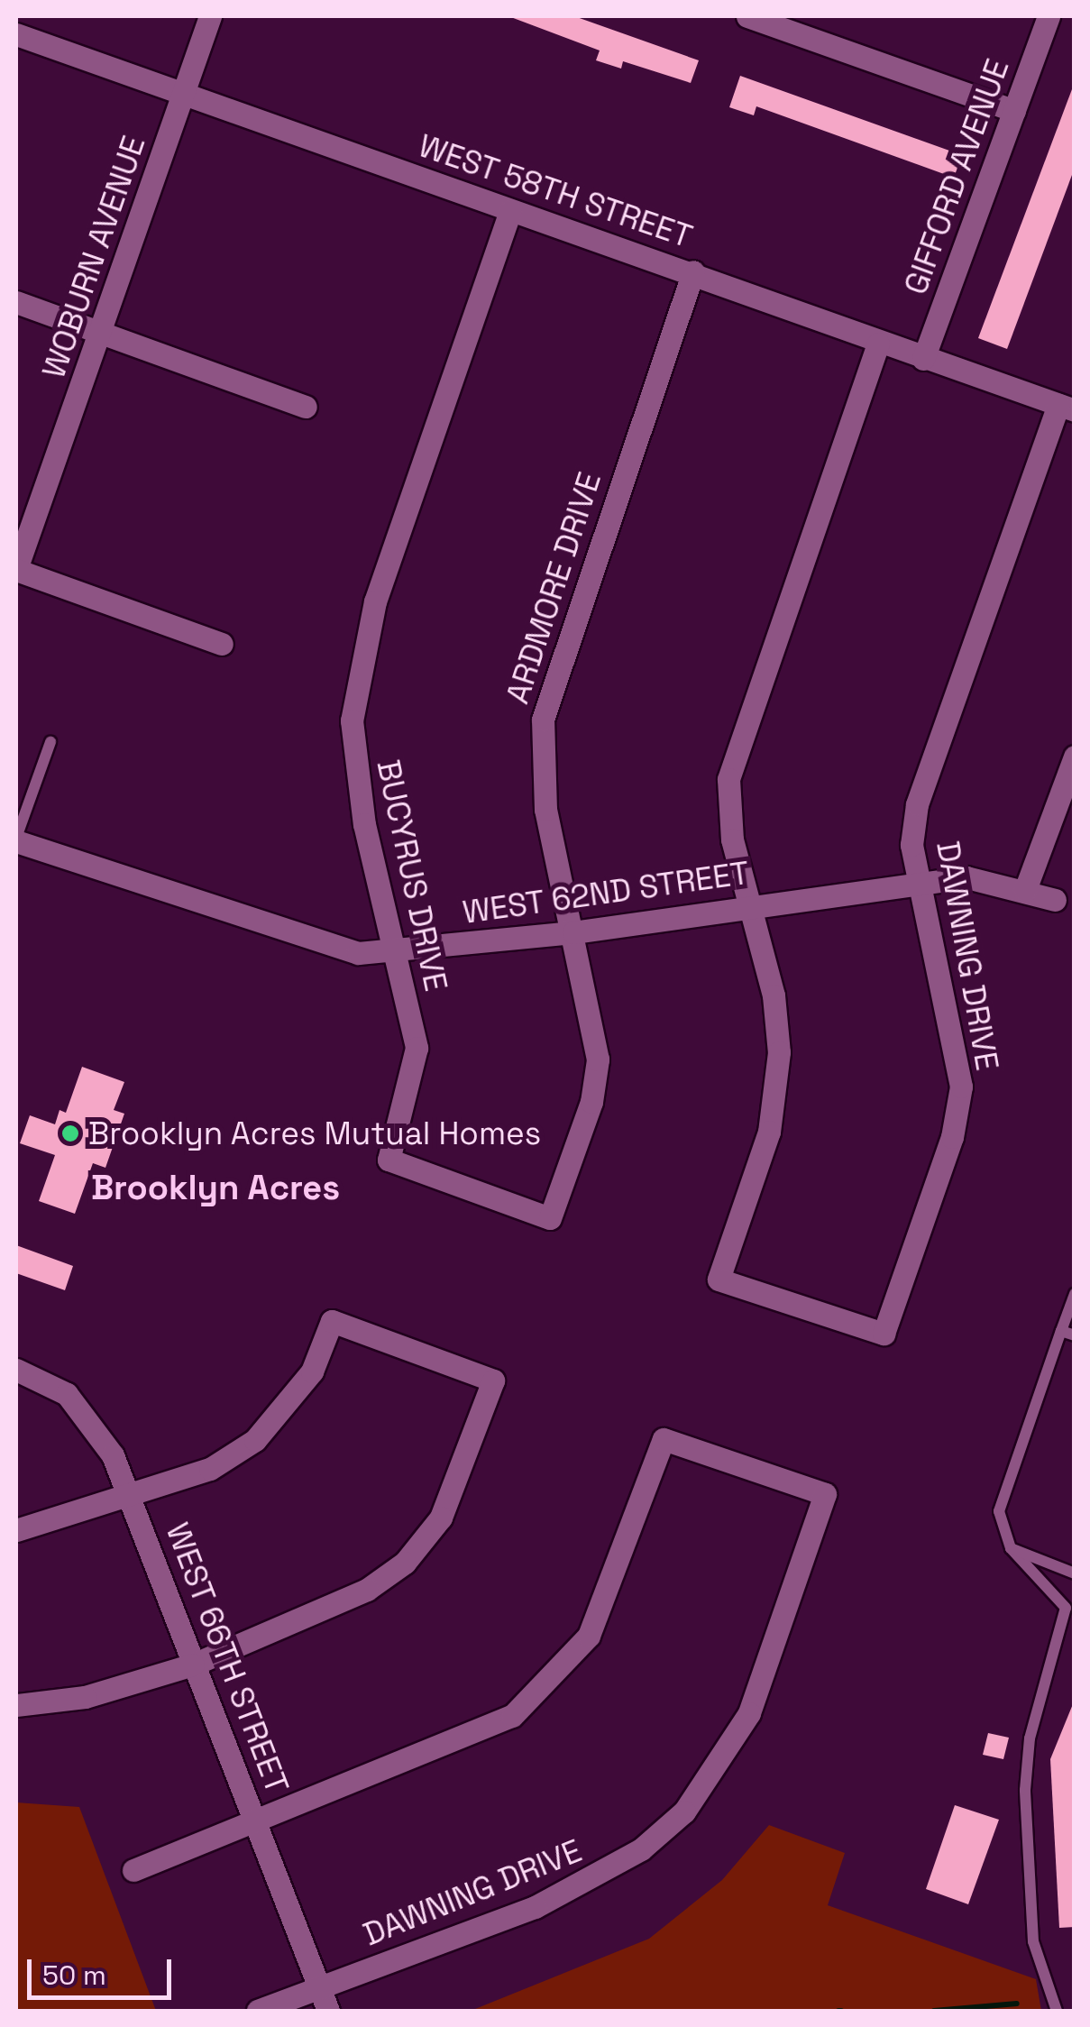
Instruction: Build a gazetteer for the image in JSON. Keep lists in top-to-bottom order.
{
  "streets": {
    "street": [
      "GIFFORD AVENUE",
      "WEST 58TH STREET",
      "WOBURN AVENUE",
      "ARDMORE DRIVE",
      "BUCYRUS DRIVE",
      "WEST 62ND STREET",
      "DAWNING DRIVE",
      "WEST 66TH STREET"
    ]
  },
  "crossings": [
    ["GIFFORD AVENUE", "WEST 58TH STREET"],
    ["WEST 58TH STREET", "WOBURN AVENUE"],
    ["WEST 58TH STREET", "ARDMORE DRIVE"],
    ["WEST 58TH STREET", "BUCYRUS DRIVE"],
    ["WEST 58TH STREET", "DAWNING DRIVE"],
    ["ARDMORE DRIVE", "BUCYRUS DRIVE"],
    ["ARDMORE DRIVE", "WEST 62ND STREET"],
    ["BUCYRUS DRIVE", "WEST 62ND STREET"],
    ["WEST 62ND STREET", "DAWNING DRIVE"],
    ["DAWNING DRIVE", "WEST 66TH STREET"]
  ],
  "districts": ["Brooklyn Acres"],
  "places": ["Brooklyn Acres Mutual Homes"],
  "scale_bar": "50 m"
}
